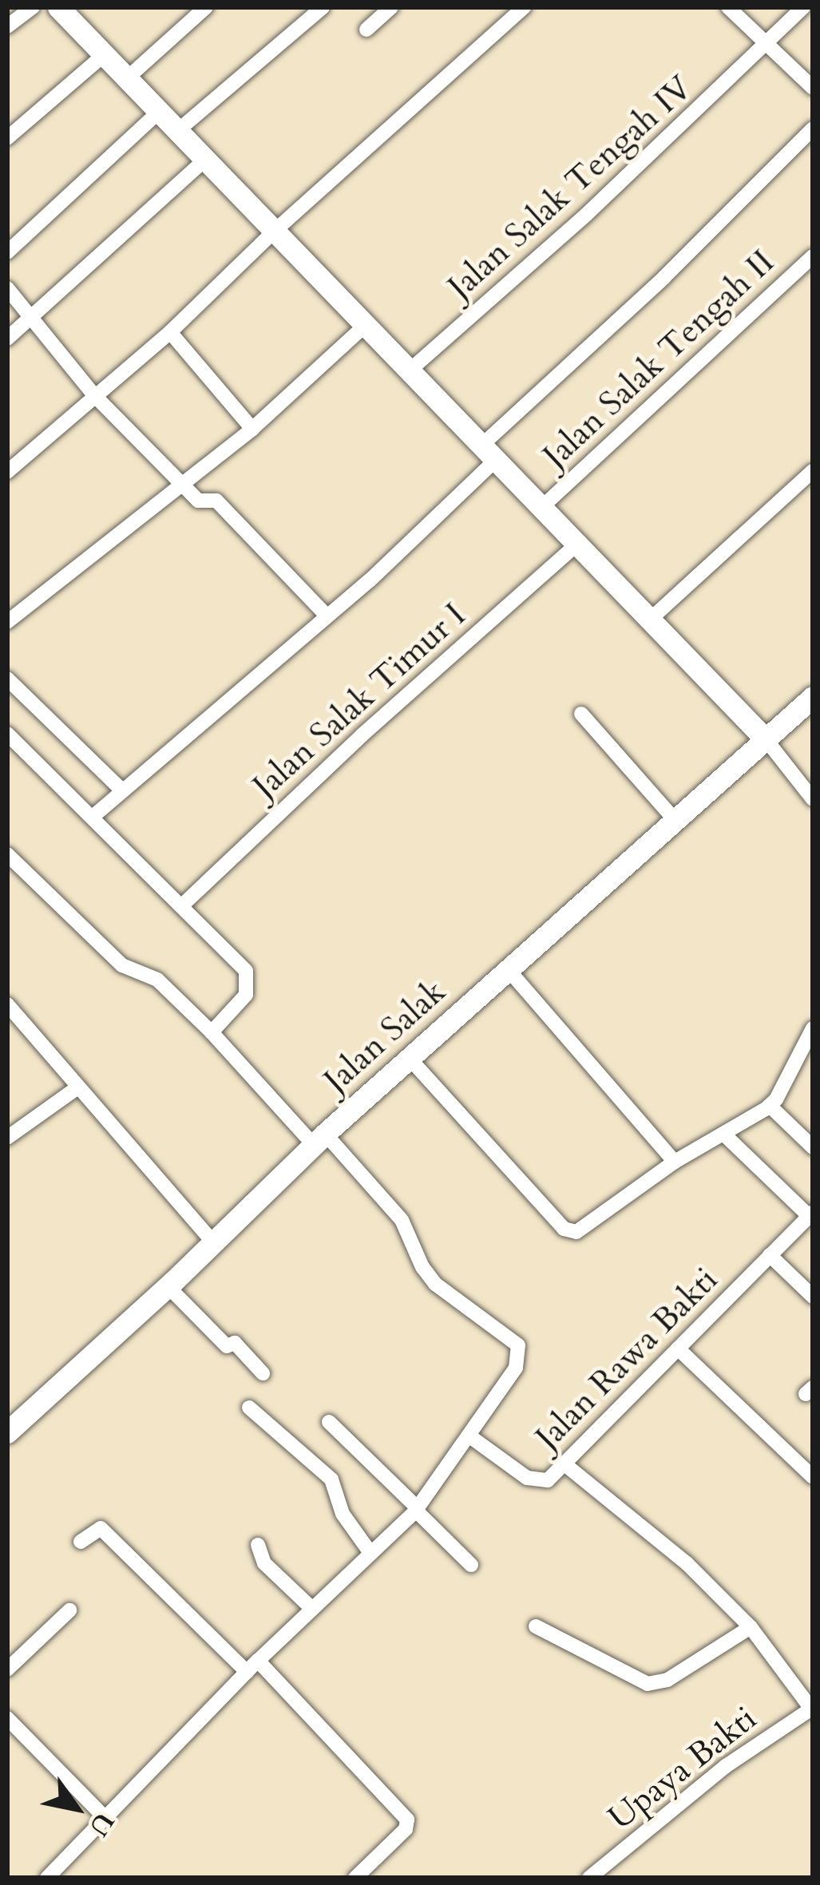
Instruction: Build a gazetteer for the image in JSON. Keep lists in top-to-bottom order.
{
  "streets": {
    "street": [
      "Jalan Salak Tengah IV",
      "Jalan Salak Tengah II",
      "Jalan Salak Timur I",
      "Jalan Salak",
      "Jalan Rawa Bakti",
      "Upaya Bakti"
    ]
  },
  "north": "bottom right"
}
